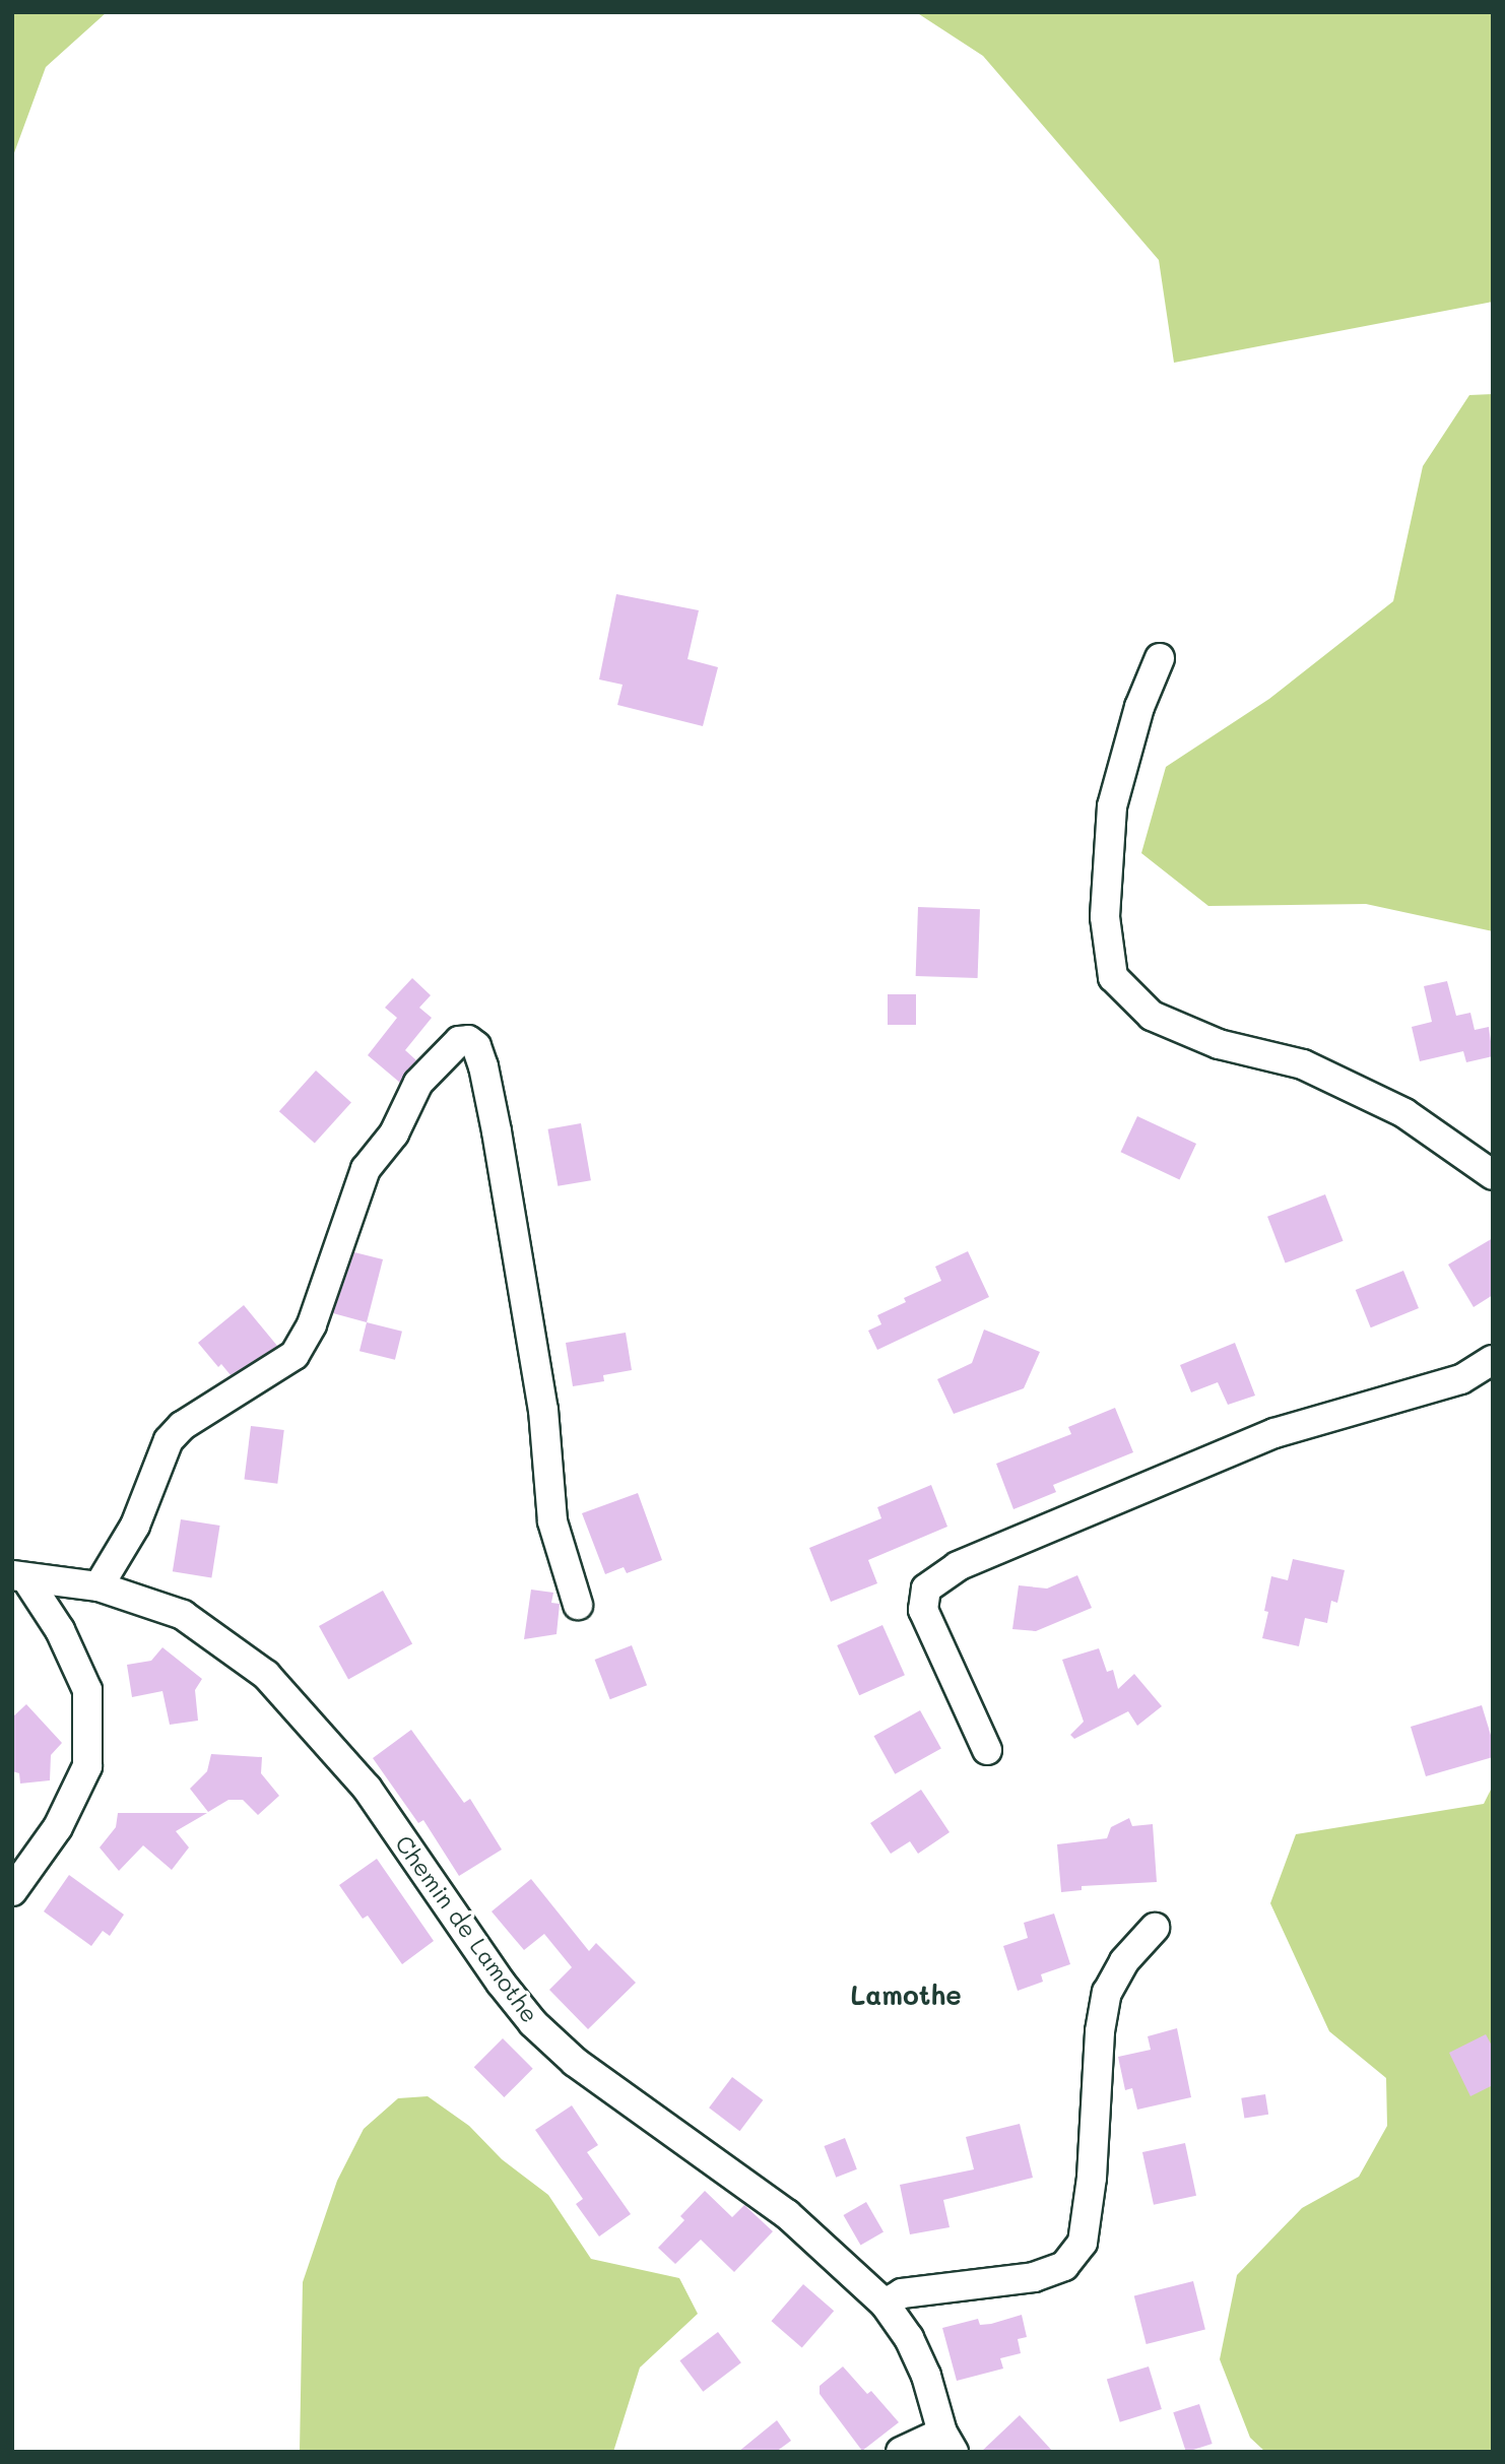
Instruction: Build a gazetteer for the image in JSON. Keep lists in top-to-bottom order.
{
  "streets": {
    "street": ["Chemin de Lamothe"]
  },
  "districts": ["Lamothe"]
}
